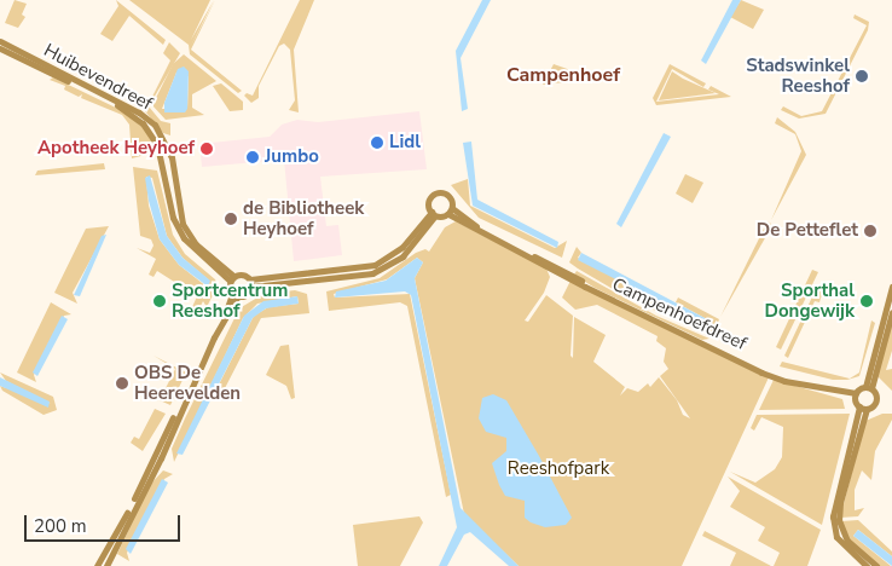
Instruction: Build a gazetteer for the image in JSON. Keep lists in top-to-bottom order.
{
  "streets": {
    "street": ["Huibevendreef", "Campenhoefdreef"]
  },
  "districts": ["Campenhoef"],
  "parks": ["Reeshofpark"],
  "places": [
    "Stadswinkel Reeshof",
    "Lidl",
    "Apotheek Heyhoef",
    "Jumbo",
    "de Bibliotheek Heyhoef",
    "De Petteflet",
    "Sportcentrum Reeshof",
    "Sporthal Dongewijk",
    "OBS De Heerevelden"
  ],
  "scale_bar": "200 m"
}
